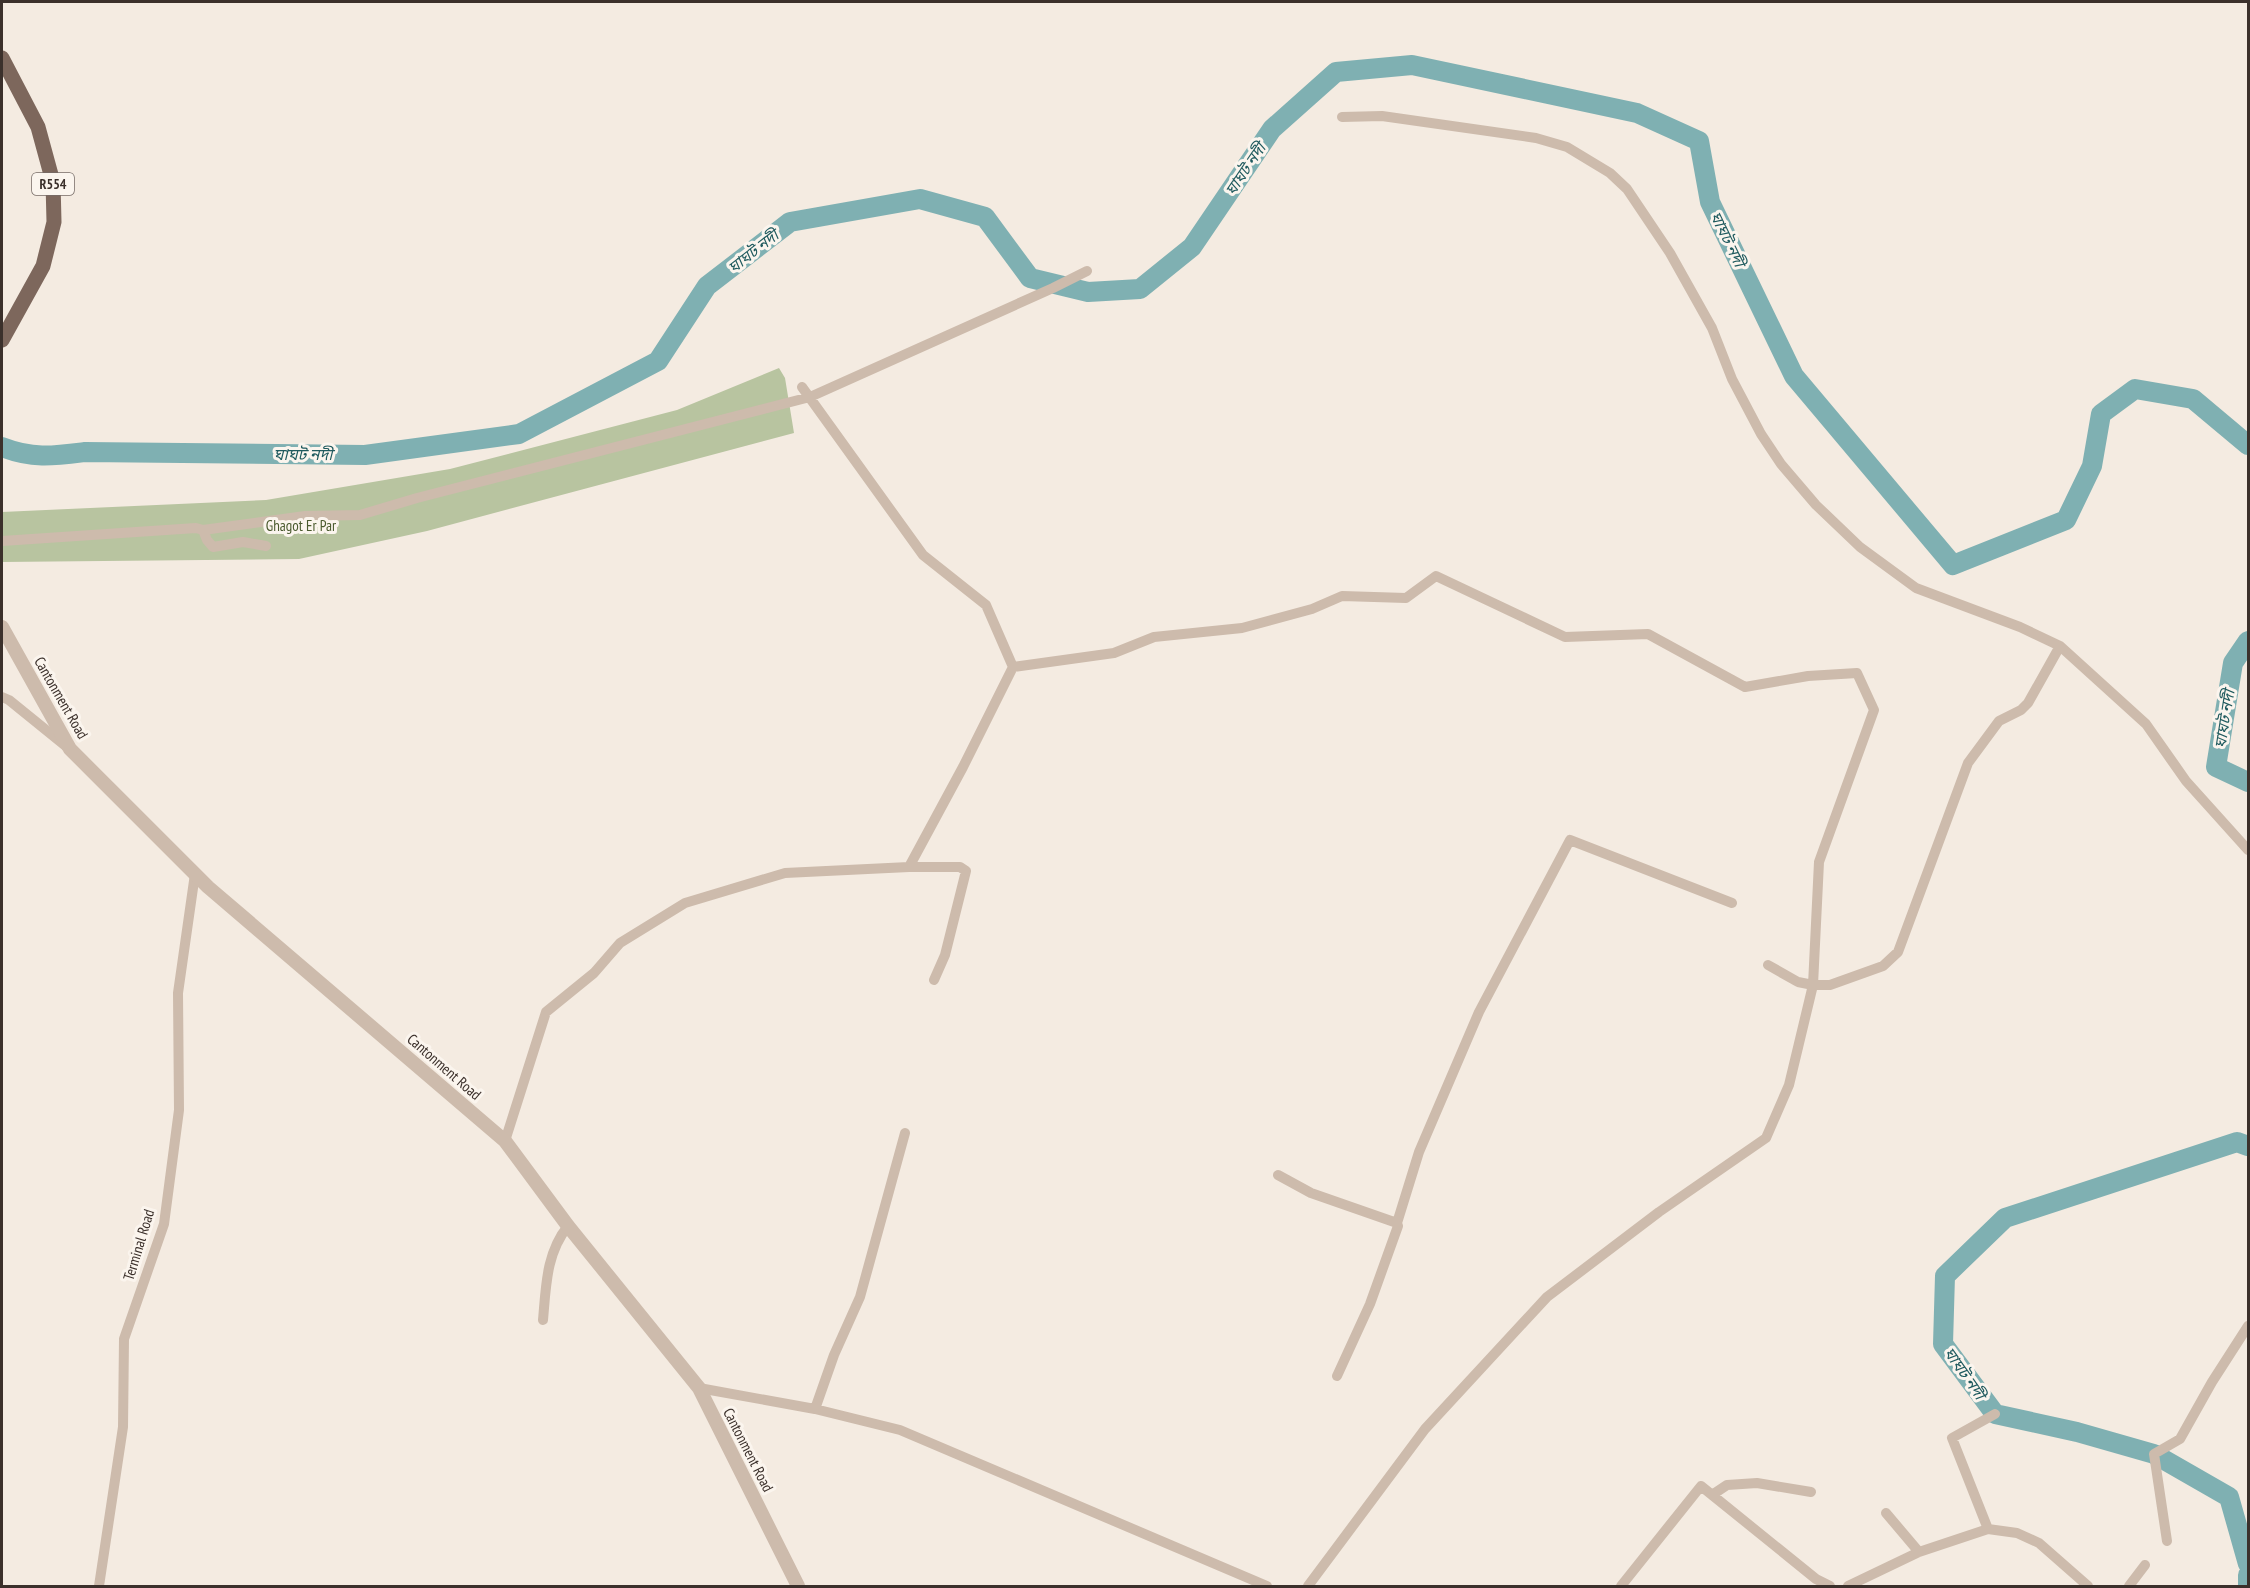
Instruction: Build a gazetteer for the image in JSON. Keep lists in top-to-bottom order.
{
  "streets": {
    "main road": ["R554"],
    "street": ["Cantonment Road", "Terminal Road"]
  },
  "crossings": [
    ["Cantonment Road", "Terminal Road"]
  ],
  "water": ["ঘাঘট নদী"],
  "parks": ["Ghagot Er Par"]
}
